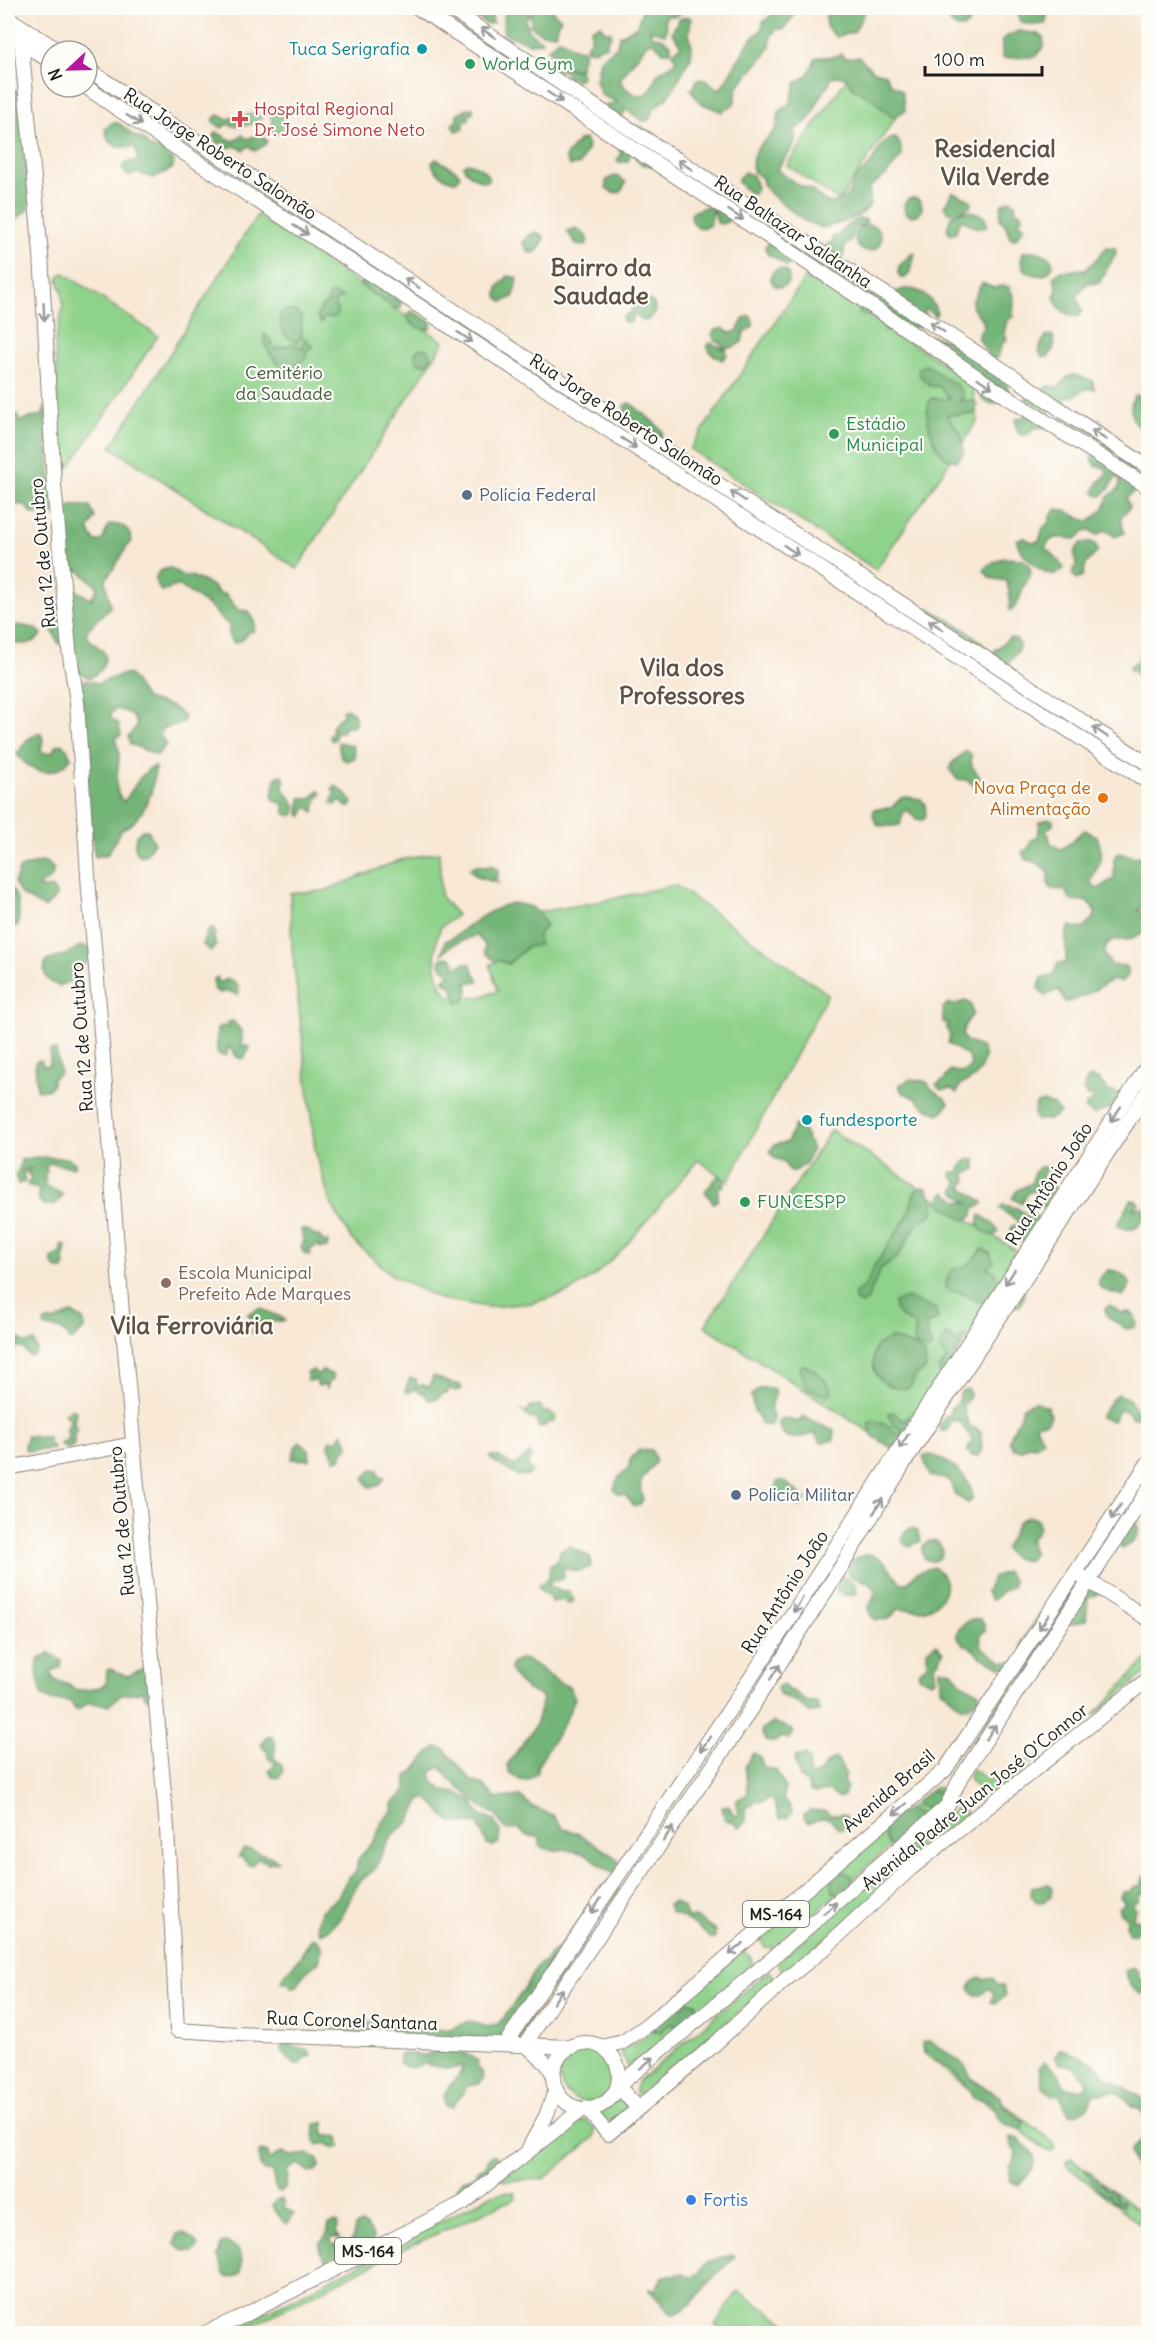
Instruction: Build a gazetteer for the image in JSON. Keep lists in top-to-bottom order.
{
  "streets": {
    "main road": [
      "Rua Jorge Roberto Salomão",
      "Rua Baltazar Saldanha",
      "Rua 12 de Outubro",
      "Rua Antônio João",
      "Avenida Brasil",
      "Avenida Padre Juan José O'Connor",
      "MS-164",
      "Rua Coronel Santana"
    ]
  },
  "crossings": [
    ["Rua 12 de Outubro", "Rua Coronel Santana"],
    ["Rua Antônio João", "Rua Coronel Santana"],
    ["Avenida Brasil", "Avenida Padre Juan José O'Connor"],
    ["Avenida Brasil", "MS-164"],
    ["Avenida Brasil", "Rua Coronel Santana"],
    ["Avenida Padre Juan José O'Connor", "MS-164"],
    ["Avenida Padre Juan José O'Connor", "Rua Coronel Santana"],
    ["MS-164", "Rua Coronel Santana"]
  ],
  "one_way": ["Rua 12 de Outubro"],
  "districts": [
    "Residencial Vila Verde",
    "Bairro da Saudade",
    "Vila dos Professores",
    "Vila Ferroviária"
  ],
  "parks": ["Cemitério da Saudade"],
  "places": {
    "other": [
      "Tuca Serigrafia",
      "World Gym",
      "Estádio Municipal",
      "Polícia Federal",
      "Nova Praça de Alimentação",
      "fundesporte",
      "FUNCESPP",
      "Escola Municipal Prefeito Ade Marques",
      "Policia Militar",
      "Fortis"
    ],
    "health": ["Hospital Regional Dr. José Simone Neto"]
  },
  "scale_bar": "100 m",
  "north": "left"
}
